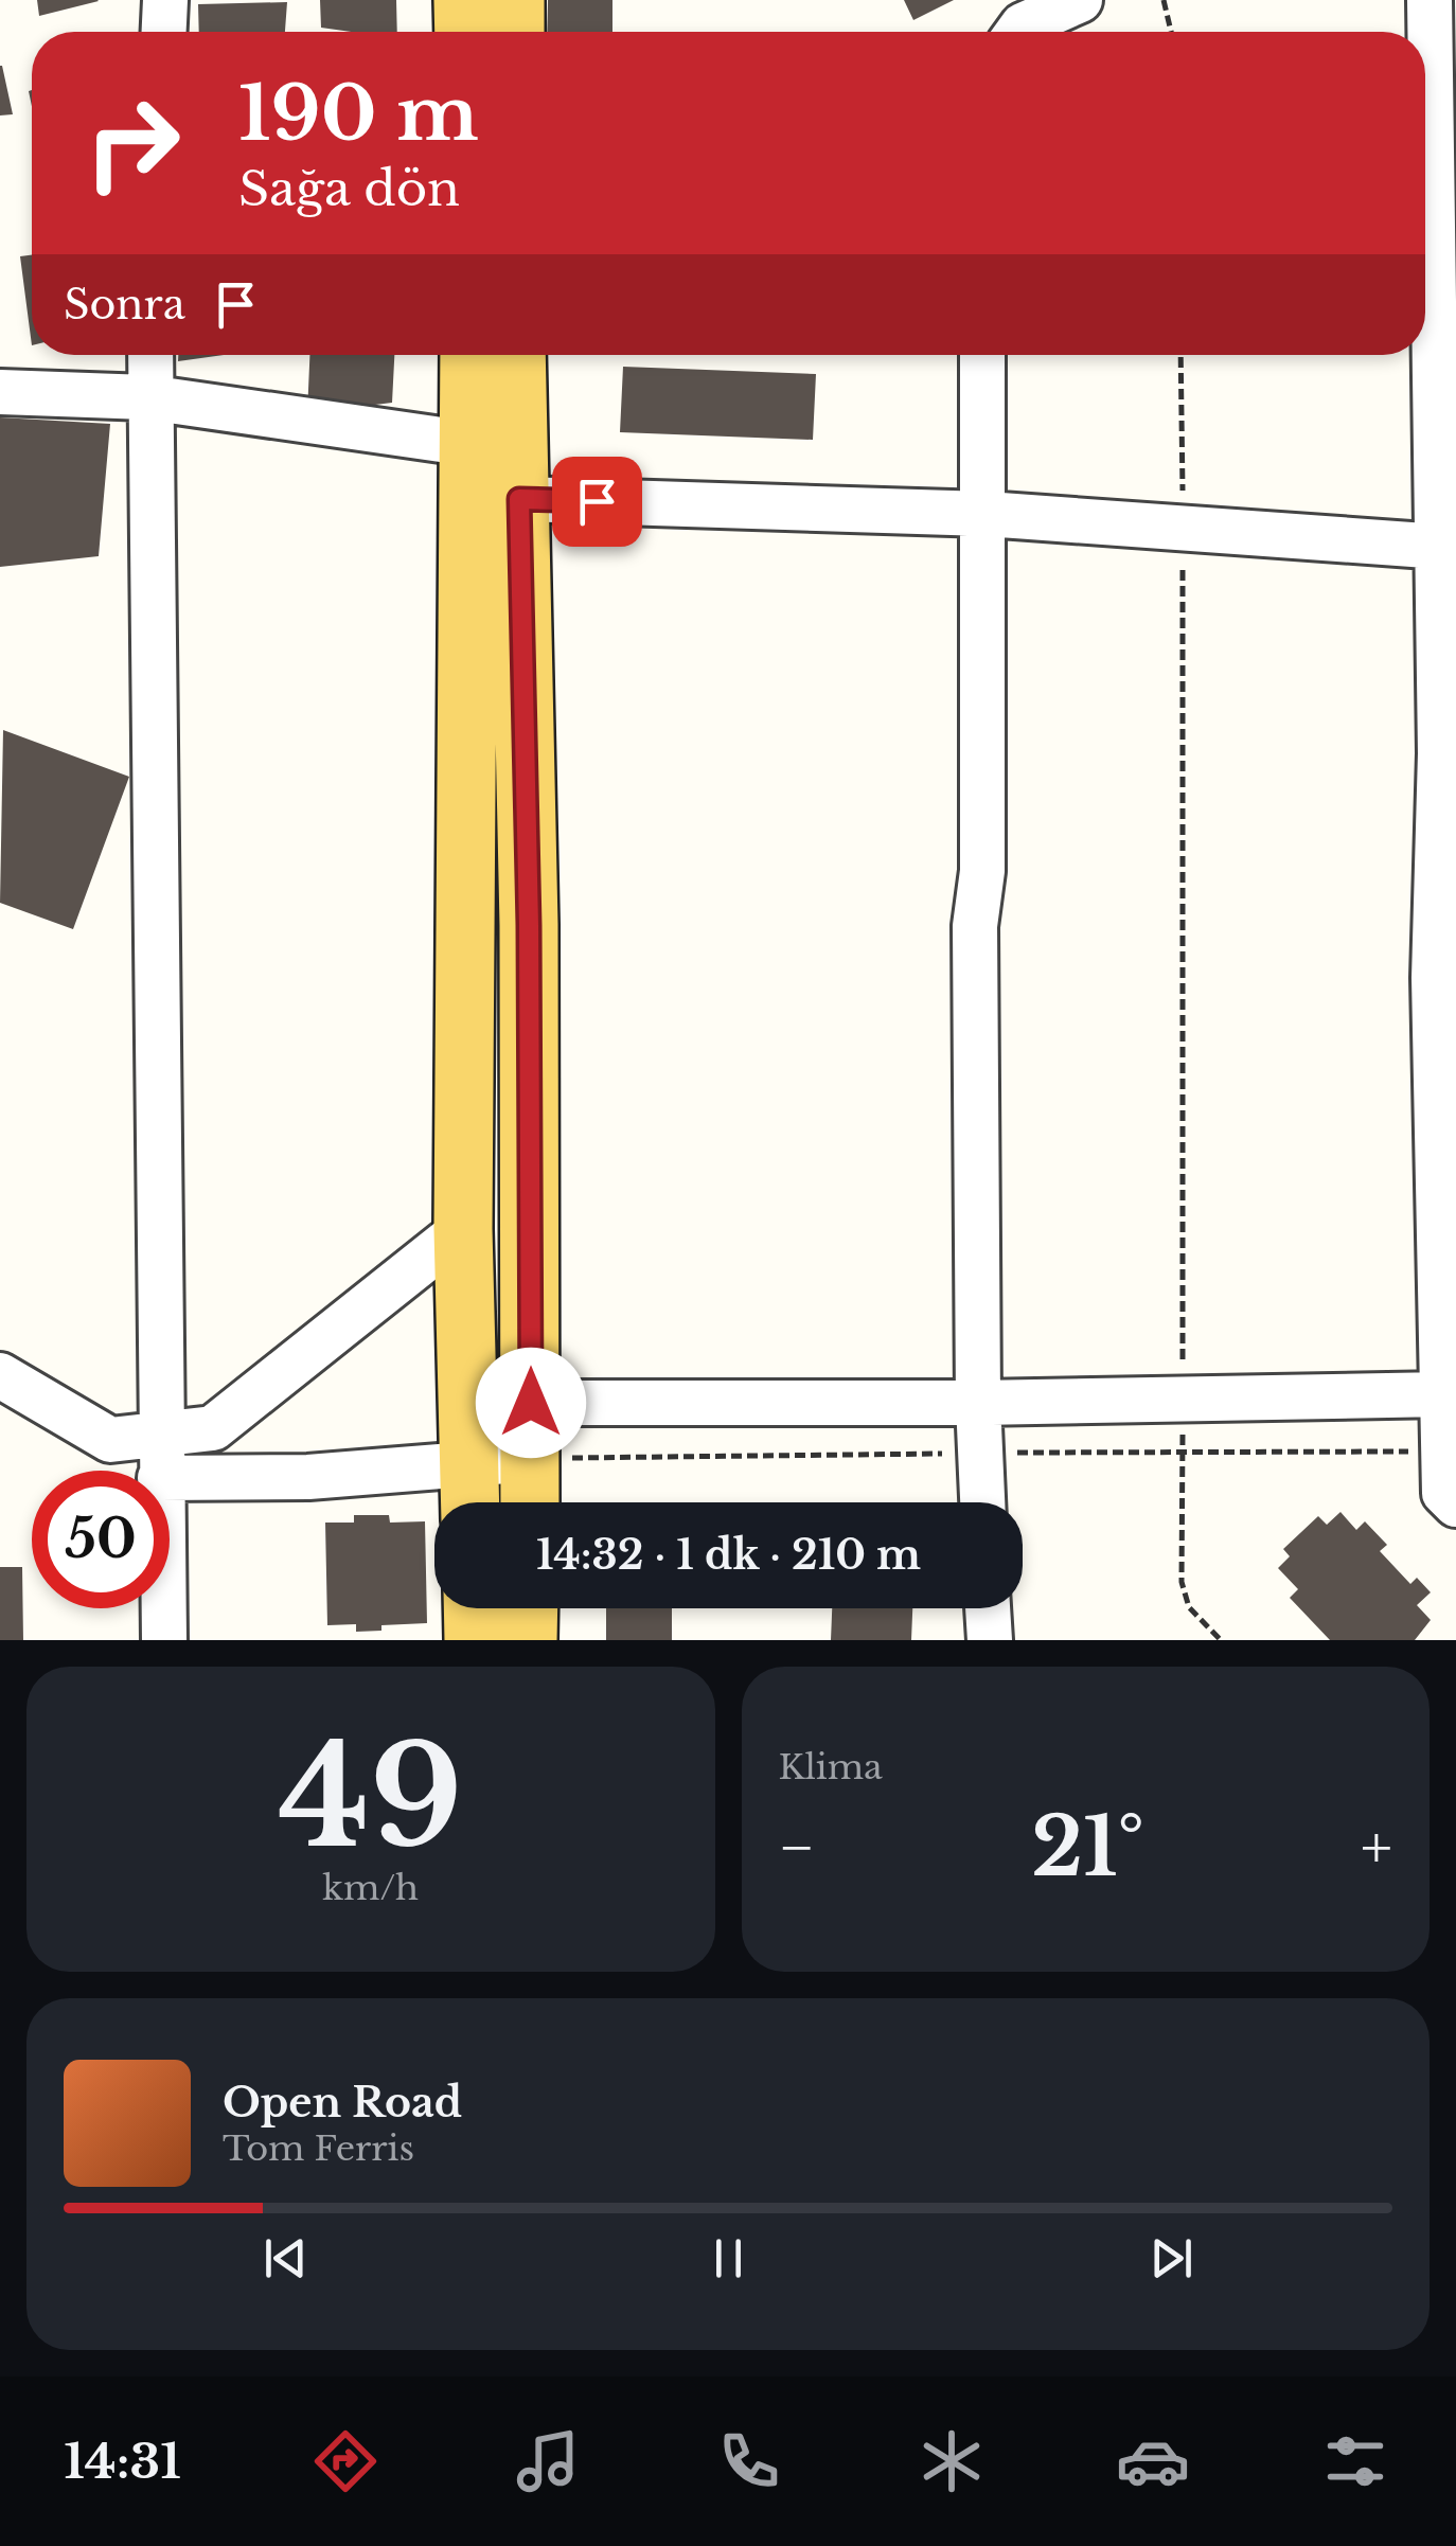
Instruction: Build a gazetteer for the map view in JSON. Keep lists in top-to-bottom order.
{
  "page": {
    "turn": ["190 m", "Sağa dön"],
    "then": "Sonra",
    "limit": "50",
    "trip": "14:32 · 1 dk · 210 m",
    "tile": [
      ["49", "km/h"],
      "Klima"
    ],
    "heat": ["−", "21°", "+"],
    "song": ["Open Road", "Tom Ferris"],
    "tabs": "14:31"
  }
}
